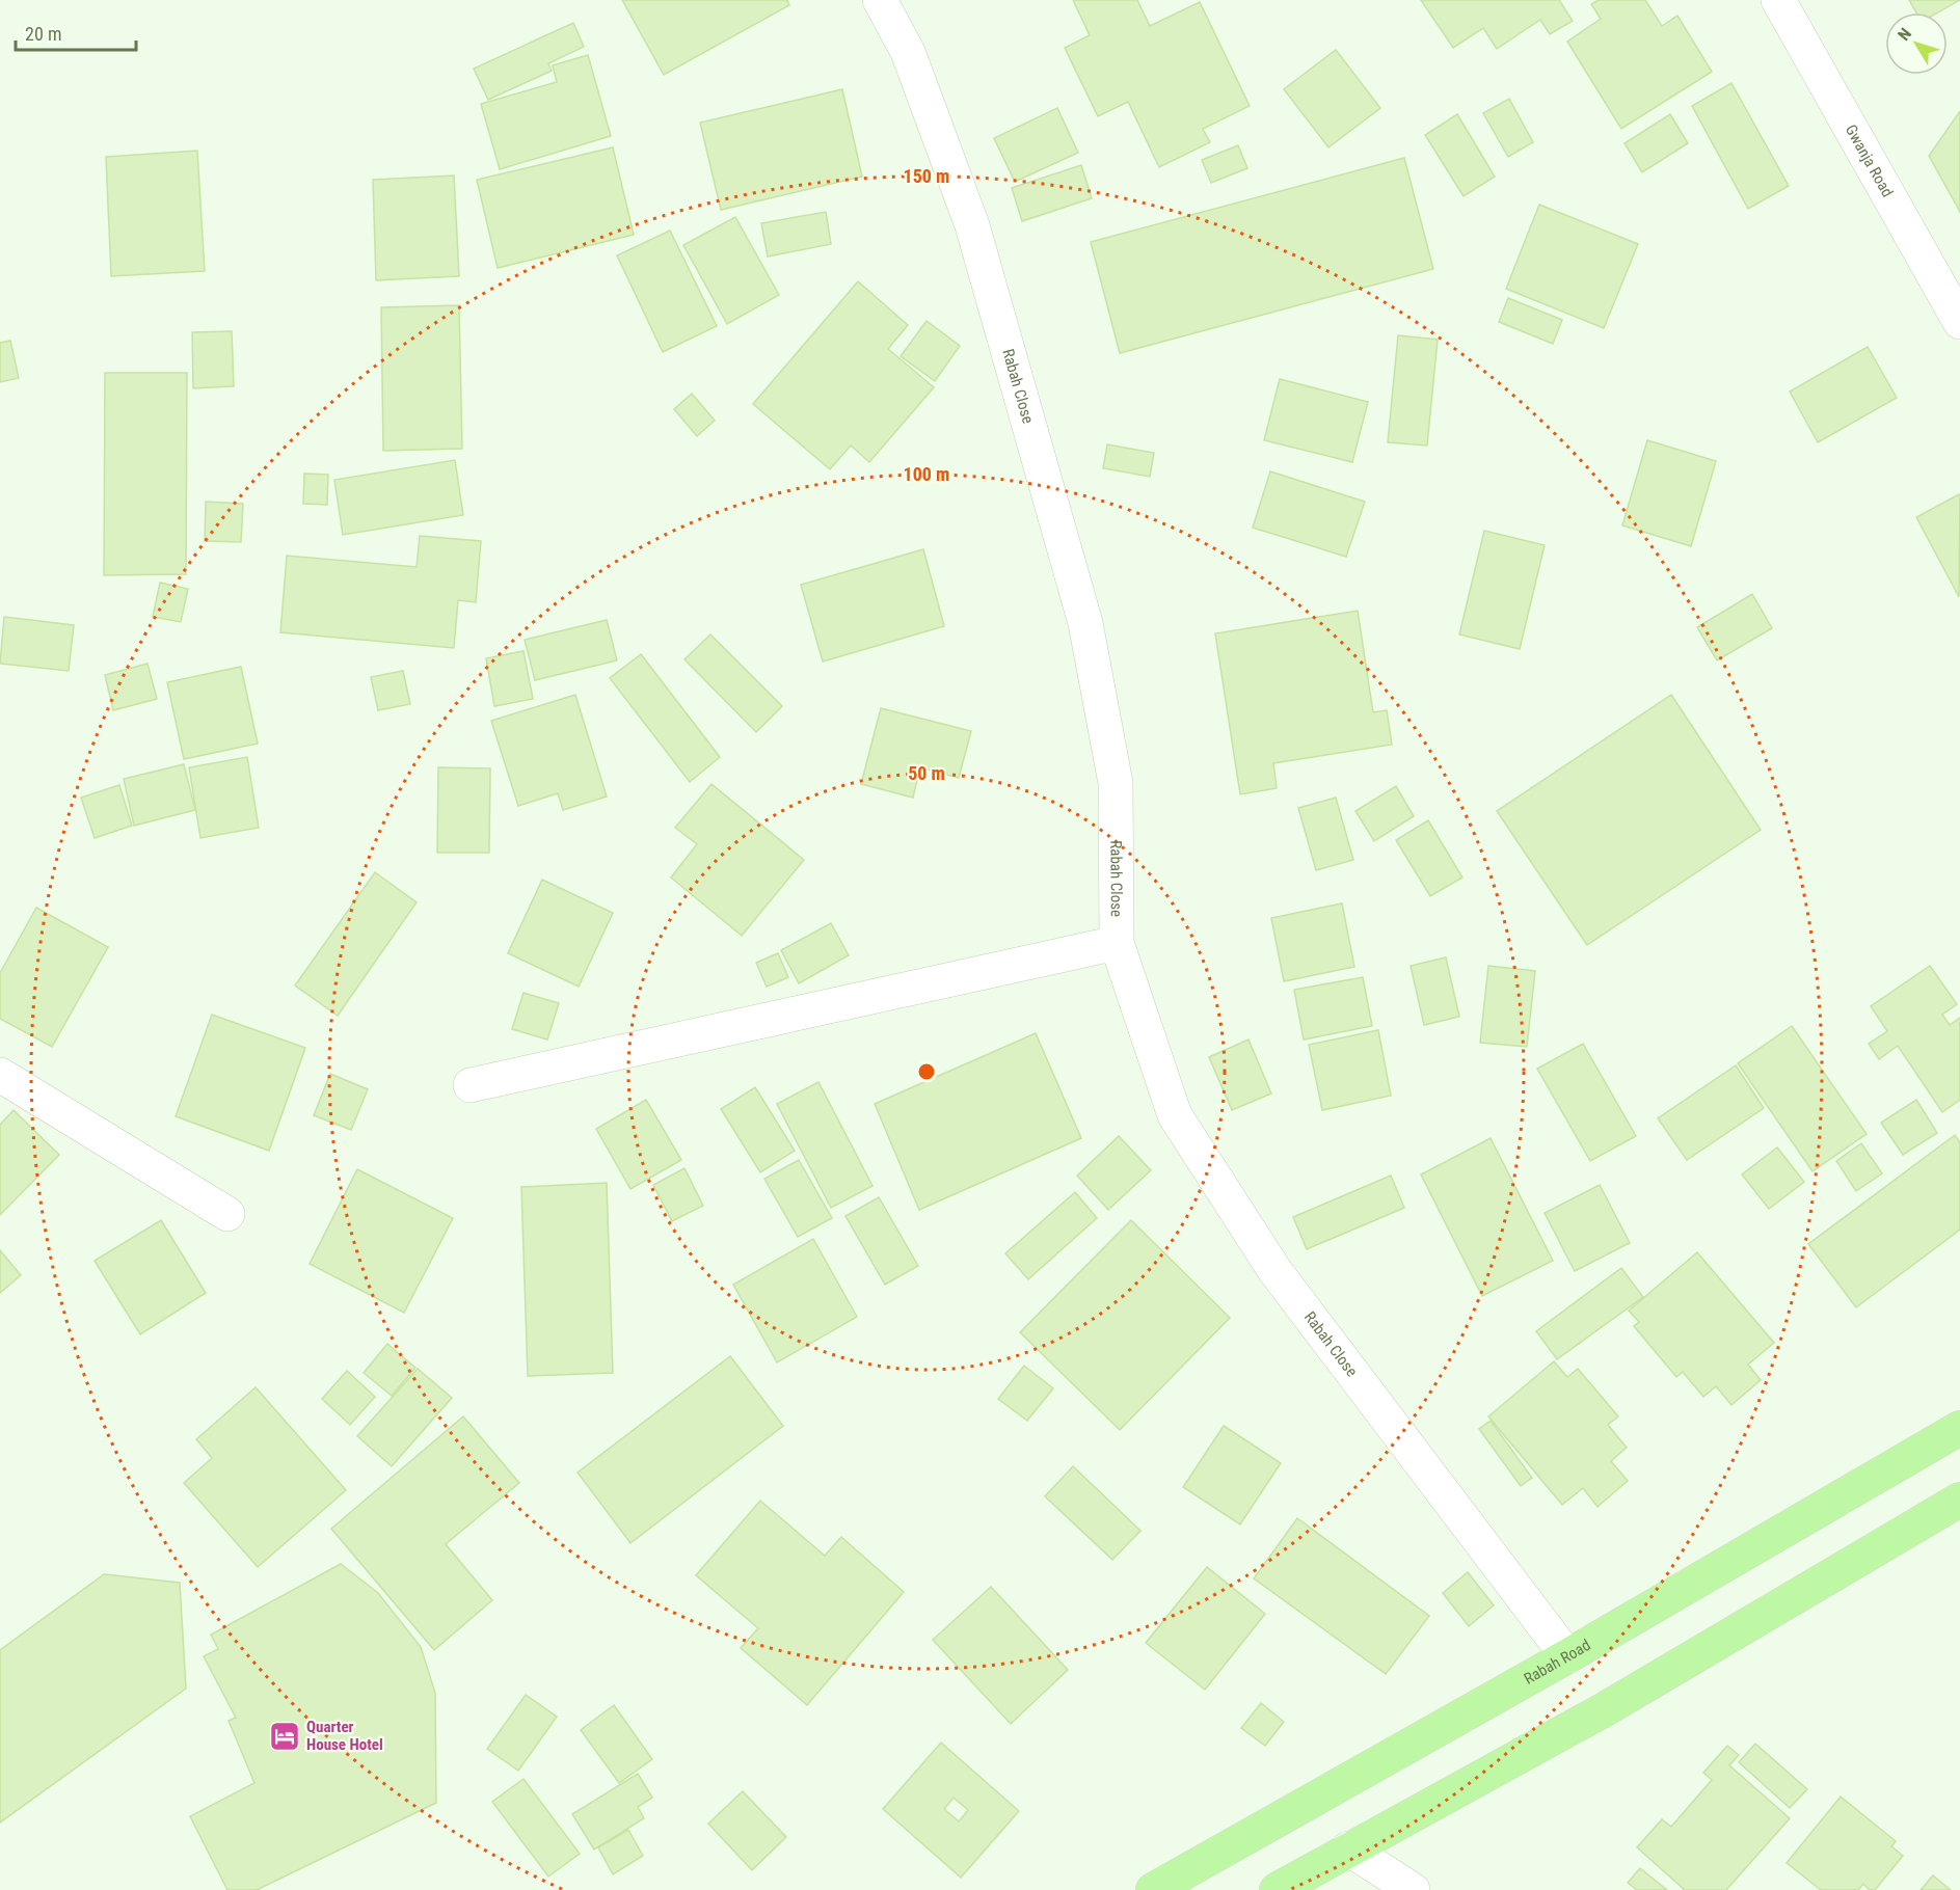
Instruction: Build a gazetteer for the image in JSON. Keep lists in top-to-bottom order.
{
  "streets": {
    "main road": ["Rabah Road"],
    "street": ["Gwanja Road", "Rabah Close"]
  },
  "crossings": [
    ["Rabah Close", "Rabah Road"]
  ],
  "places": {
    "hotel": ["Quarter House Hotel"]
  },
  "scale_bar": "20 m",
  "north": "top left",
  "rings": ["150 m", "100 m", "50 m"]
}
